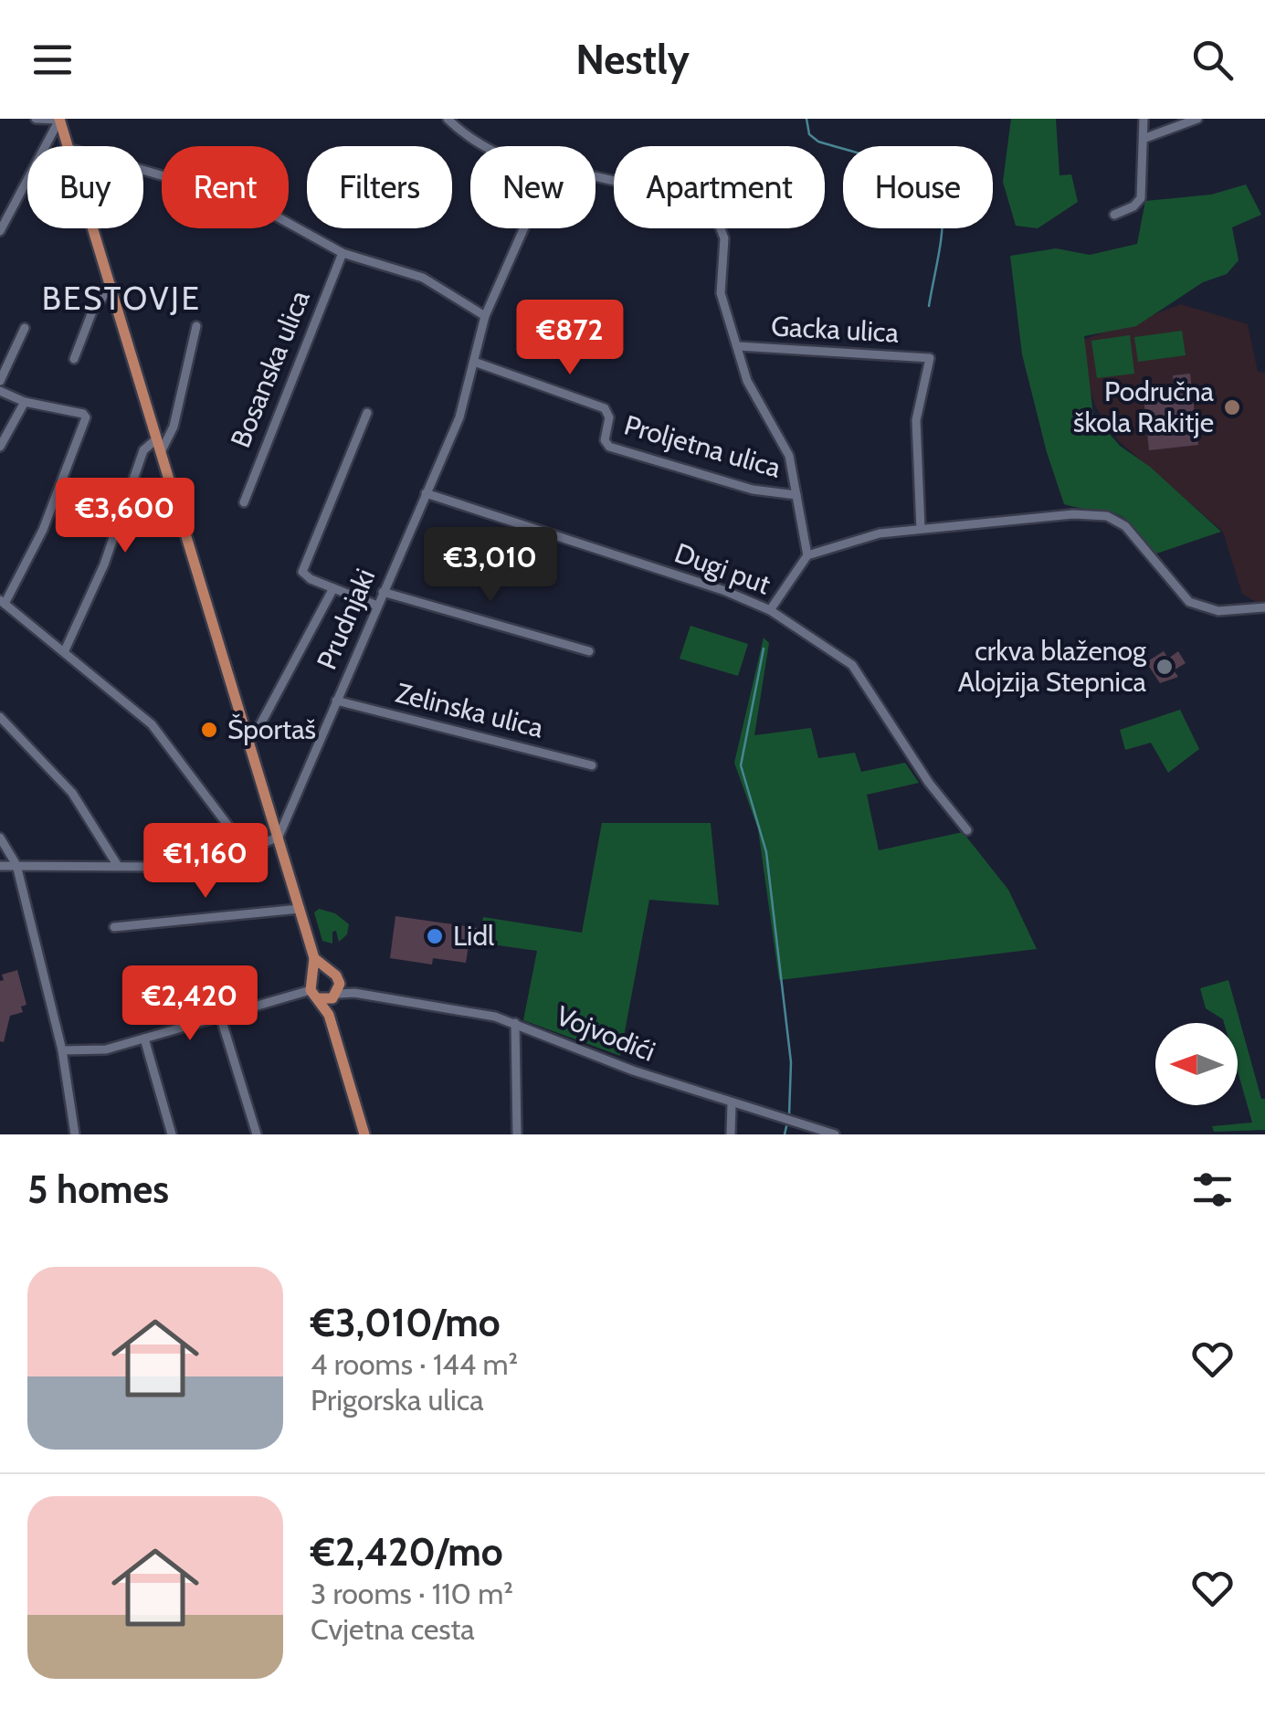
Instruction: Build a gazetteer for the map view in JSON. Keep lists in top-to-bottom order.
{
  "streets": {
    "street": [
      "Gacka ulica",
      "Bosanska ulica",
      "Proljetna ulica",
      "Dugi put",
      "Prudnjaki",
      "Zelinska ulica",
      "Vojvodići"
    ]
  },
  "crossings": [
    ["Proljetna ulica", "Prudnjaki"],
    ["Dugi put", "Prudnjaki"],
    ["Prudnjaki", "Zelinska ulica"]
  ],
  "districts": ["BESTOVJE"],
  "places": [
    "Područna škola Rakitje",
    "crkva blaženog Alojzija Stepnica",
    "Športaš",
    "Lidl"
  ],
  "north": "left",
  "page": {
    "header": "Nestly",
    "chip": [
      "Buy",
      "Rent",
      "Filters",
      "New",
      "Apartment",
      "House"
    ],
    "price": [
      "€872",
      "€3,600",
      "€3,010",
      "€1,160",
      "€2,420"
    ],
    "heading": "5 homes",
    "list": [
      {
        "name": "€3,010/mo",
        "note": "4 rooms · 144 m² · Prigorska ulica"
      },
      {
        "name": "€2,420/mo",
        "note": "3 rooms · 110 m² · Cvjetna cesta"
      }
    ]
  }
}
